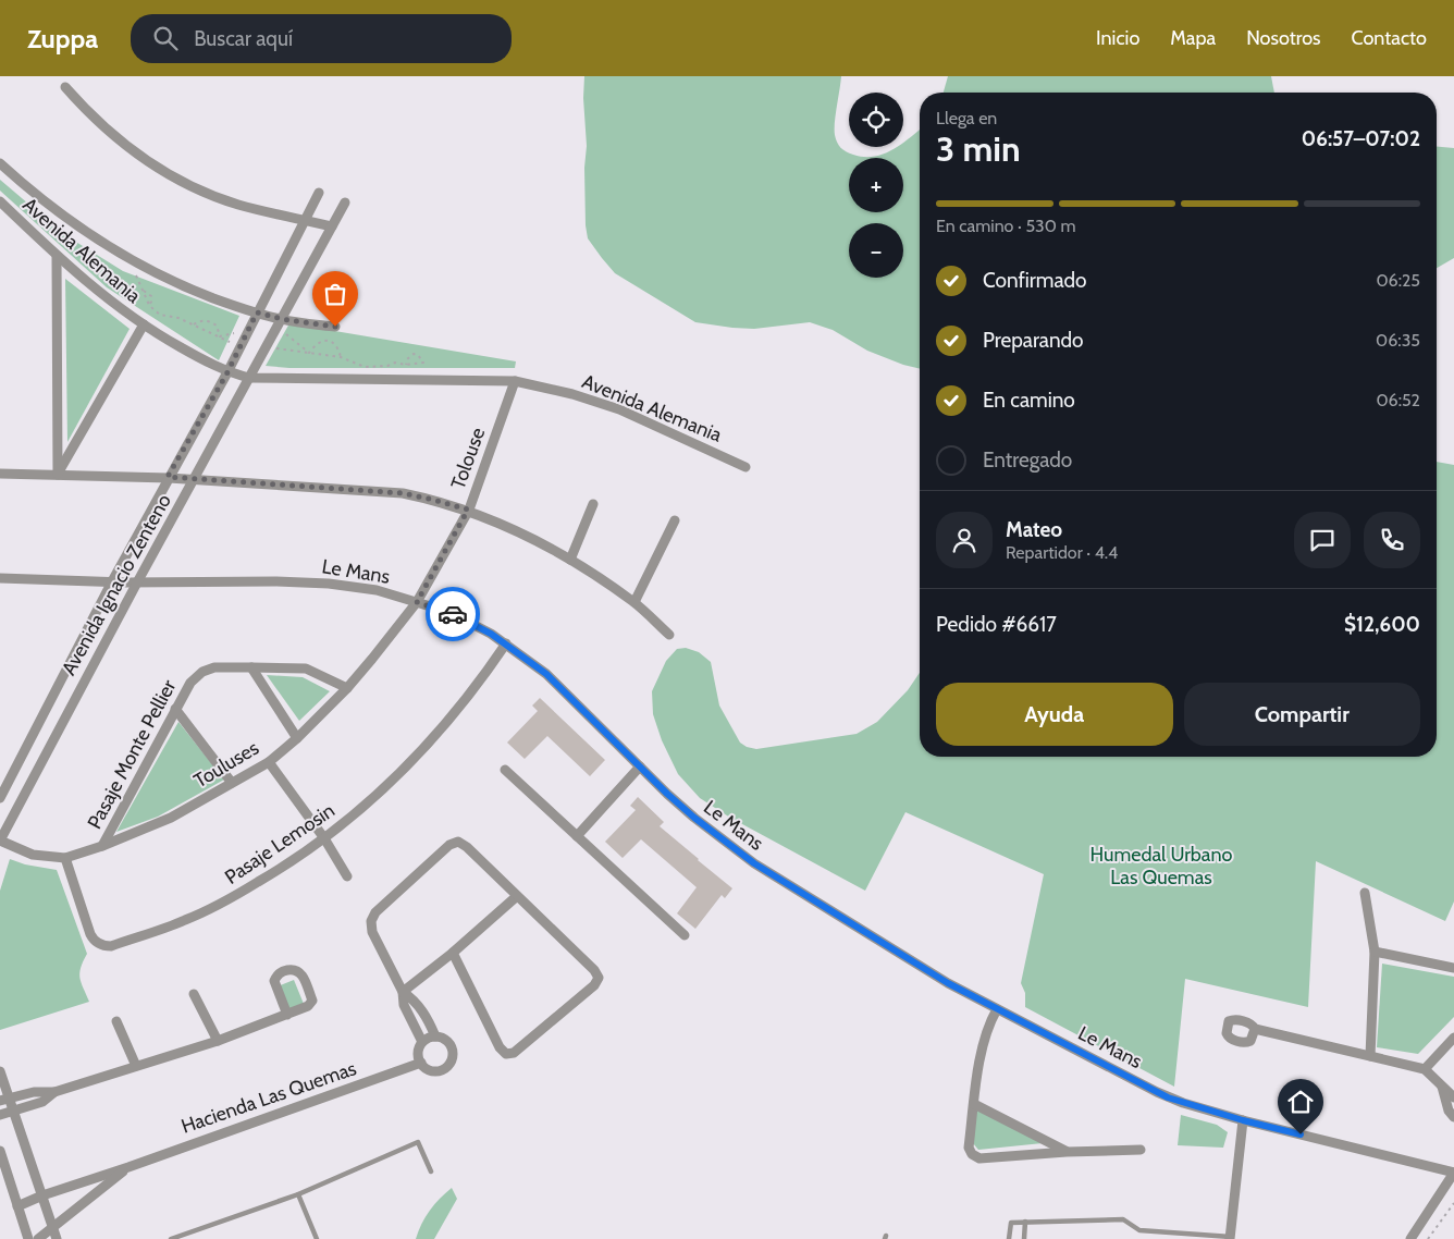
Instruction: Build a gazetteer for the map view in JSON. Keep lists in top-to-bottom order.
{
  "streets": {
    "street": [
      "Avenida Alemania",
      "Tolouse",
      "Le Mans",
      "Avenida Ignacio Zenteno",
      "Pasaje Monte Pellier",
      "Touluses",
      "Pasaje Lemosin",
      "Hacienda Las Quemas"
    ]
  },
  "crossings": [
    ["Avenida Alemania", "Tolouse"],
    ["Avenida Alemania", "Avenida Ignacio Zenteno"],
    ["Tolouse", "Le Mans"],
    ["Tolouse", "Touluses"],
    ["Le Mans", "Avenida Ignacio Zenteno"],
    ["Le Mans", "Touluses"],
    ["Le Mans", "Pasaje Lemosin"],
    ["Avenida Ignacio Zenteno", "Touluses"],
    ["Pasaje Monte Pellier", "Touluses"],
    ["Touluses", "Pasaje Lemosin"]
  ],
  "parks": ["Humedal Urbano Las Quemas"],
  "page": {
    "header": "Zuppa",
    "search": "Buscar aquí",
    "nav": [
      "Inicio",
      "Mapa",
      "Nosotros",
      "Contacto"
    ],
    "map_buttons": ["+", "−"],
    "heading": ["3 min", "Llega en", "06:57–07:02"],
    "panel": [
      "Mateo",
      "Repartidor · 4.4",
      "Pedido #6617",
      "$12,600"
    ],
    "bar": "En camino · 530 m",
    "list": [
      ["Confirmado", "06:25"],
      ["Preparando", "06:35"],
      ["En camino", "06:52"],
      "Entregado"
    ],
    "buttons": ["Ayuda", "Compartir"]
  }
}
